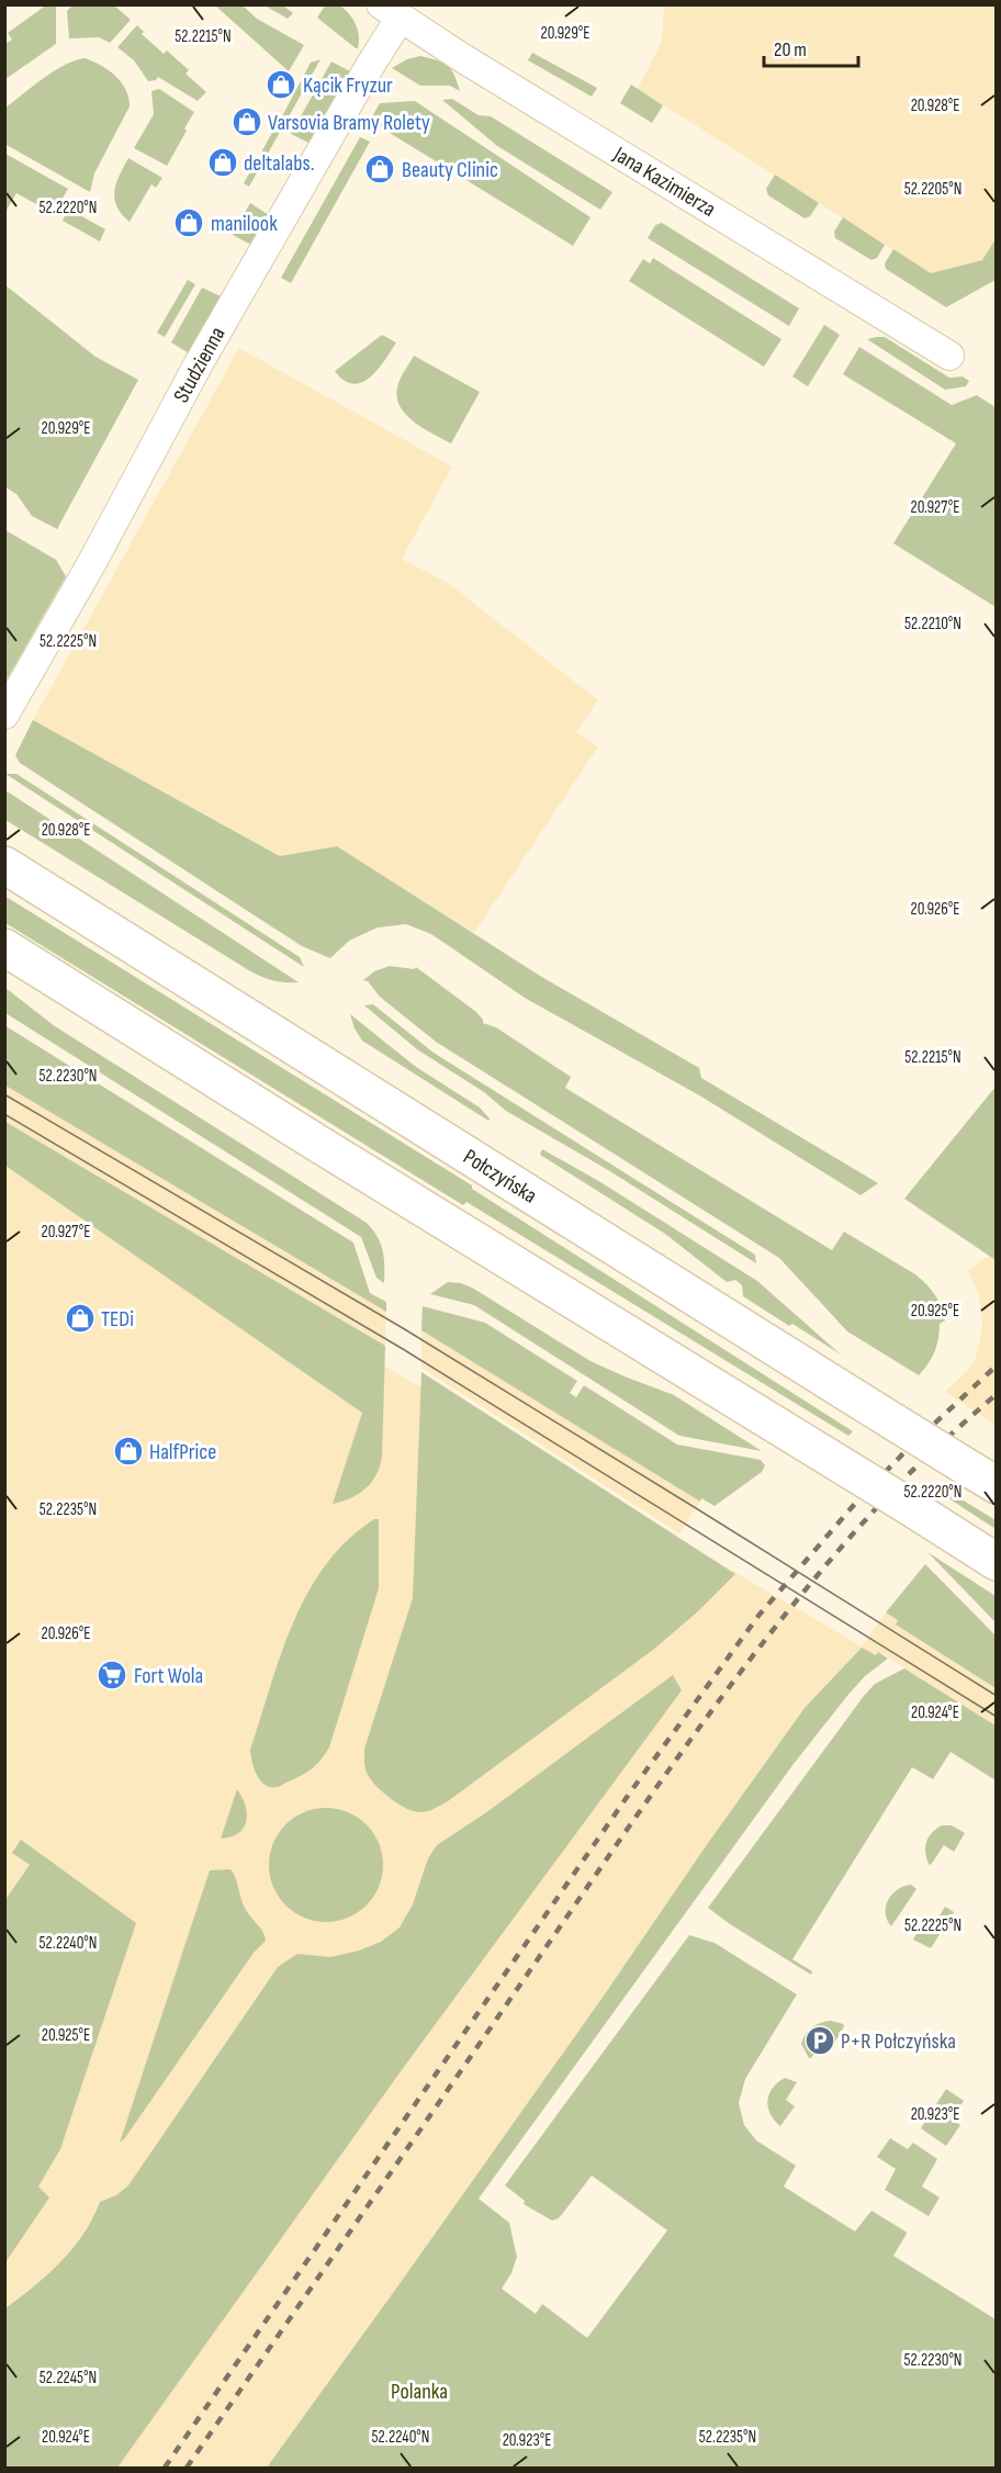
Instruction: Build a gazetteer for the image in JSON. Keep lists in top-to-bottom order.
{
  "streets": {
    "main road": ["Połczyńska"],
    "street": ["Jana Kazimierza", "Studzienna"]
  },
  "crossings": [
    ["Jana Kazimierza", "Studzienna"]
  ],
  "parks": ["Polanka"],
  "places": {
    "shop": [
      "Kącik Fryzur",
      "Varsovia Bramy Rolety",
      "deltalabs.",
      "Beauty Clinic",
      "manilook",
      "TEDi",
      "HalfPrice"
    ],
    "supermarket": ["Fort Wola"],
    "parking": ["P+R Połczyńska"]
  },
  "scale_bar": "20 m",
  "coordinates": [
    "20.929°E",
    "52.2215°N",
    "20.928°E",
    "52.2205°N",
    "52.2220°N",
    "20.927°E",
    "52.2210°N",
    "52.2225°N",
    "20.926°E",
    "52.2230°N",
    "20.925°E",
    "52.2235°N",
    "20.924°E",
    "52.2240°N",
    "20.923°E",
    "52.2245°N"
  ]
}
